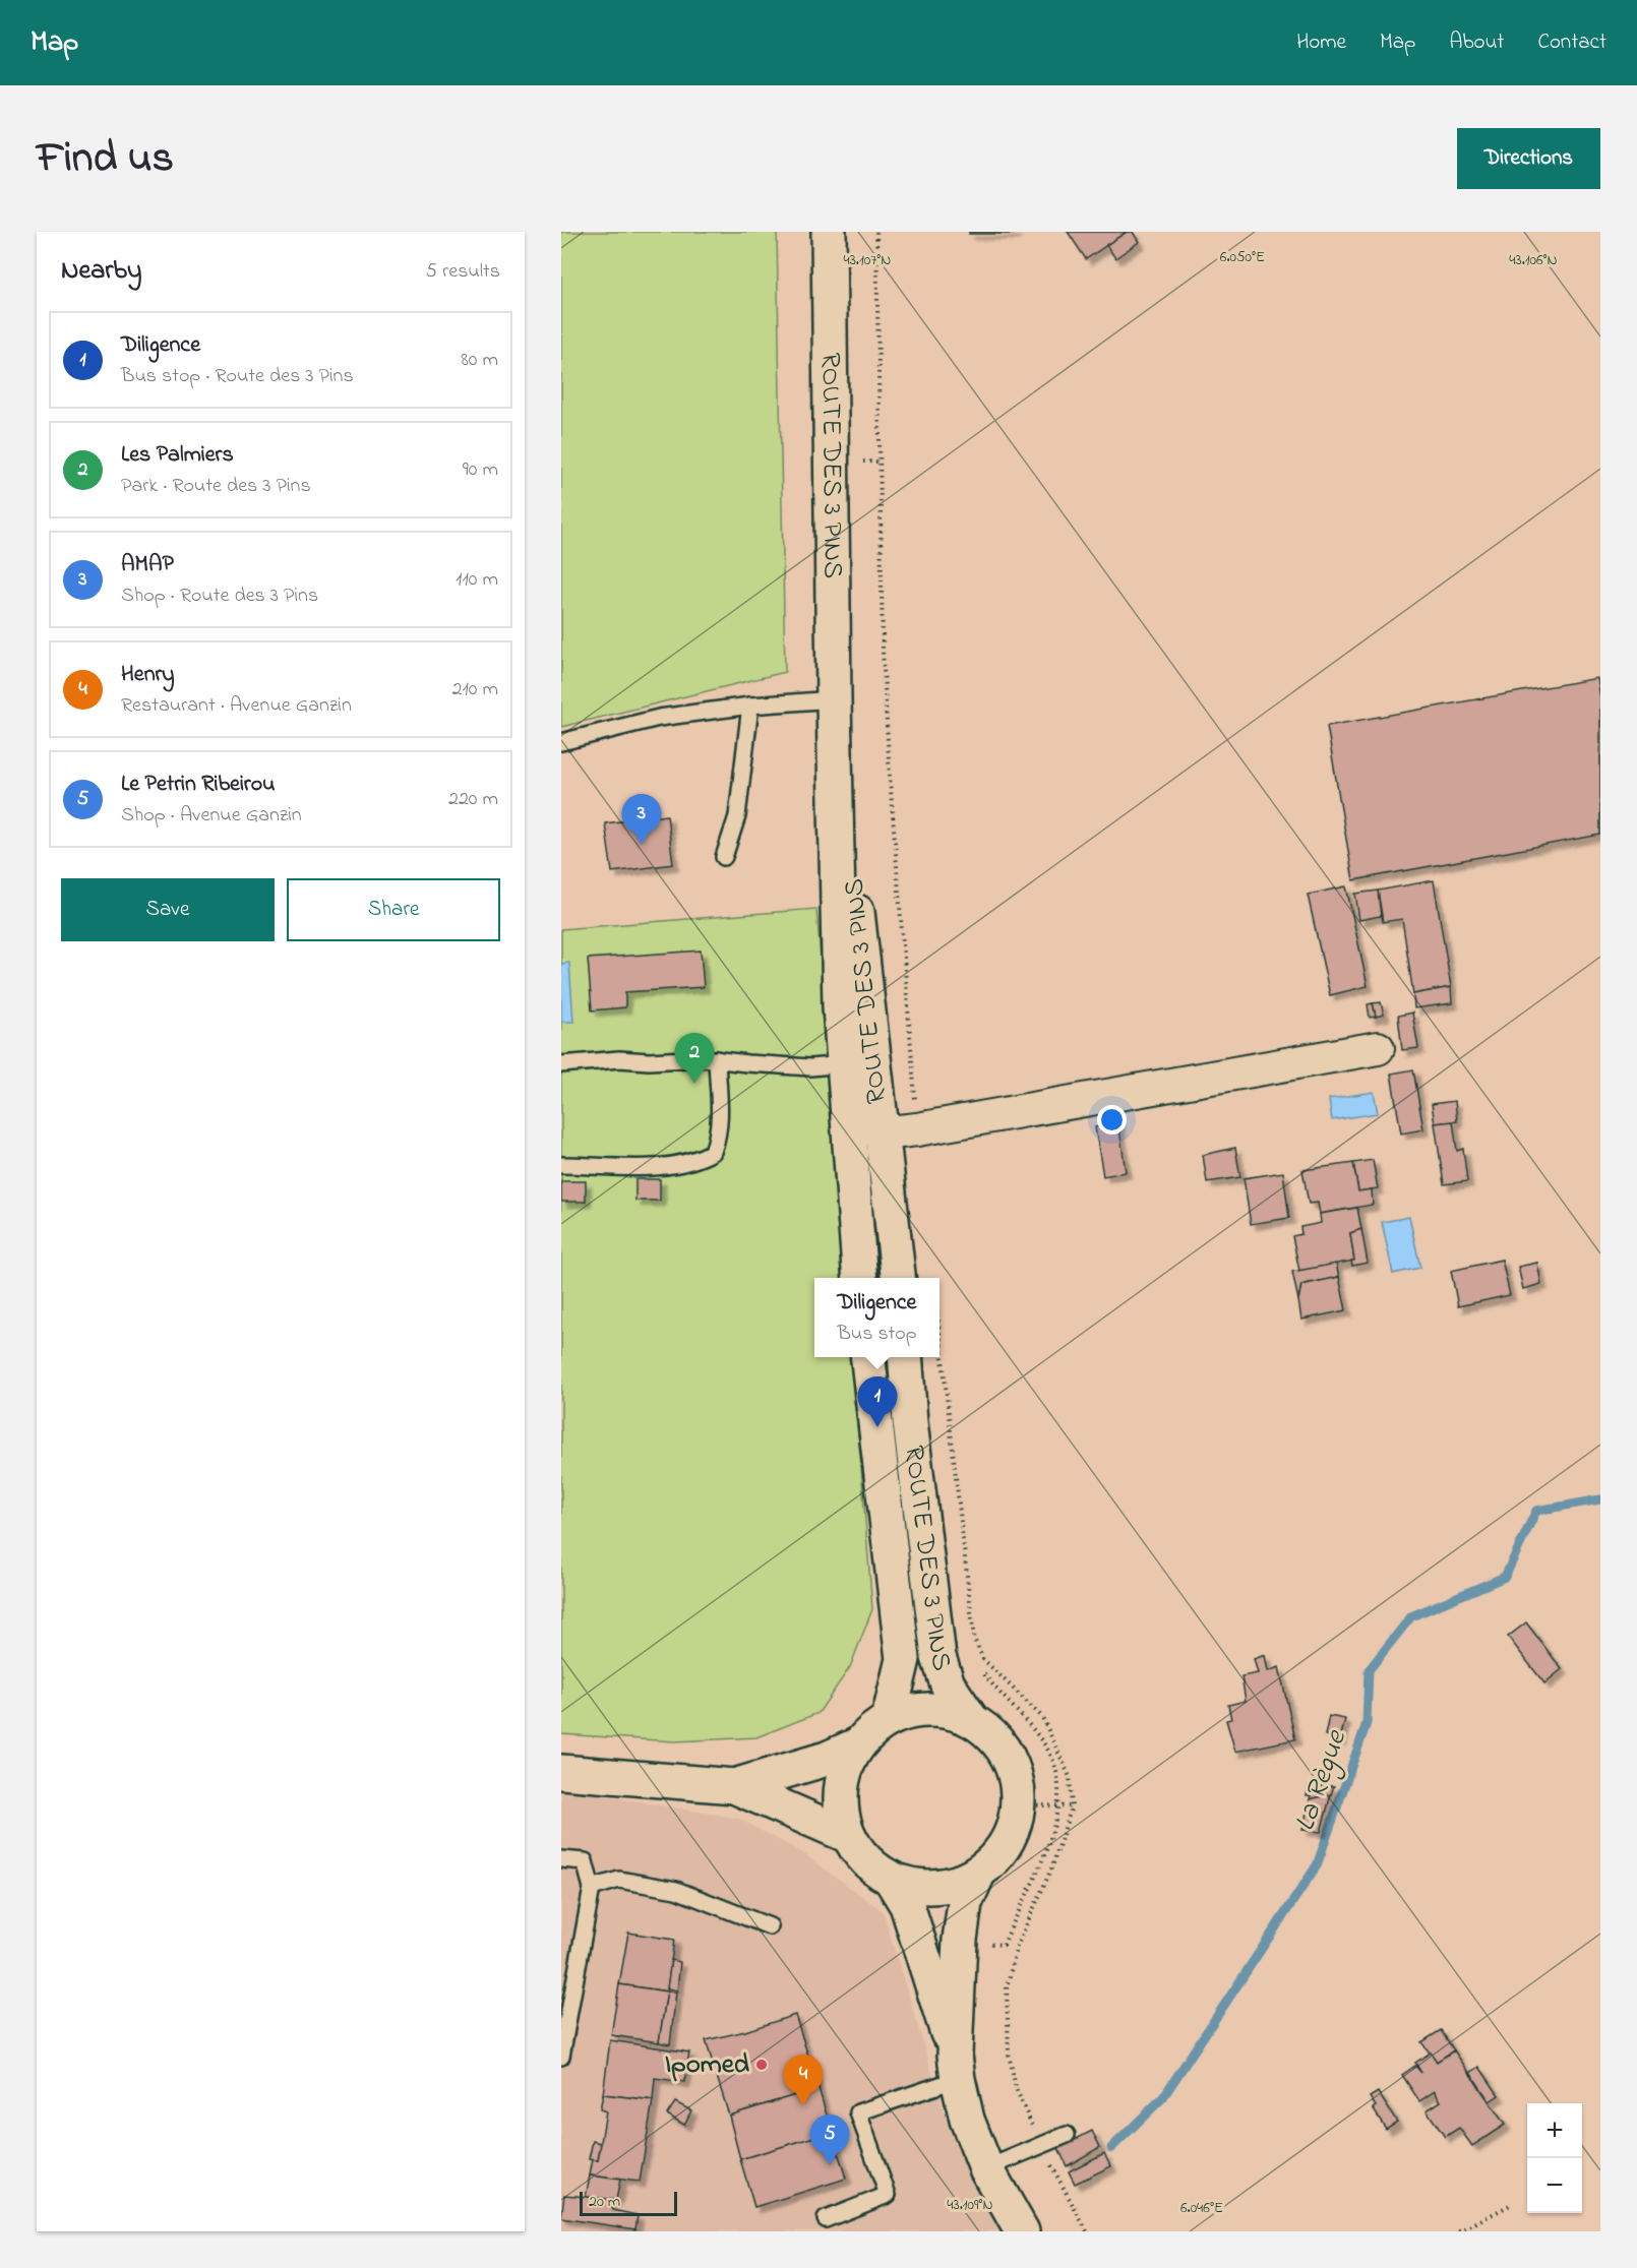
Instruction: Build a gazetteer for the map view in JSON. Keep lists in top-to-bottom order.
{
  "streets": {
    "main road": ["ROUTE DES 3 PINS"]
  },
  "water": ["La Règue"],
  "places": ["Ipomed"],
  "scale_bar": "20 m",
  "page": {
    "header": "Map",
    "nav": [
      "Home",
      "Map",
      "About",
      "Contact"
    ],
    "title": "Find us",
    "buttons": [
      "Directions",
      ["Save", "Share"]
    ],
    "heading": ["Nearby", "5 results"],
    "list": [
      {
        "mark": "1",
        "name": "Diligence",
        "note": "Bus stop · Route des 3 Pins",
        "value": "80 m"
      },
      {
        "mark": "2",
        "name": "Les Palmiers",
        "note": "Park · Route des 3 Pins",
        "value": "90 m"
      },
      {
        "mark": "3",
        "name": "AMAP",
        "note": "Shop · Route des 3 Pins",
        "value": "110 m"
      },
      {
        "mark": "4",
        "name": "Henry",
        "note": "Restaurant · Avenue Ganzin",
        "value": "210 m"
      },
      {
        "mark": "5",
        "name": "Le Petrin Ribeirou",
        "note": "Shop · Avenue Ganzin",
        "value": "220 m"
      }
    ],
    "pins": [
      "3",
      "2",
      "1",
      "4",
      "5"
    ],
    "popup": ["Diligence", "Bus stop"],
    "map_buttons": ["+", "−"],
    "scale": "20 m"
  },
  "coordinates": [
    "6.050°E",
    "43.107°N",
    "43.106°N",
    "43.109°N",
    "6.046°E"
  ]
}
